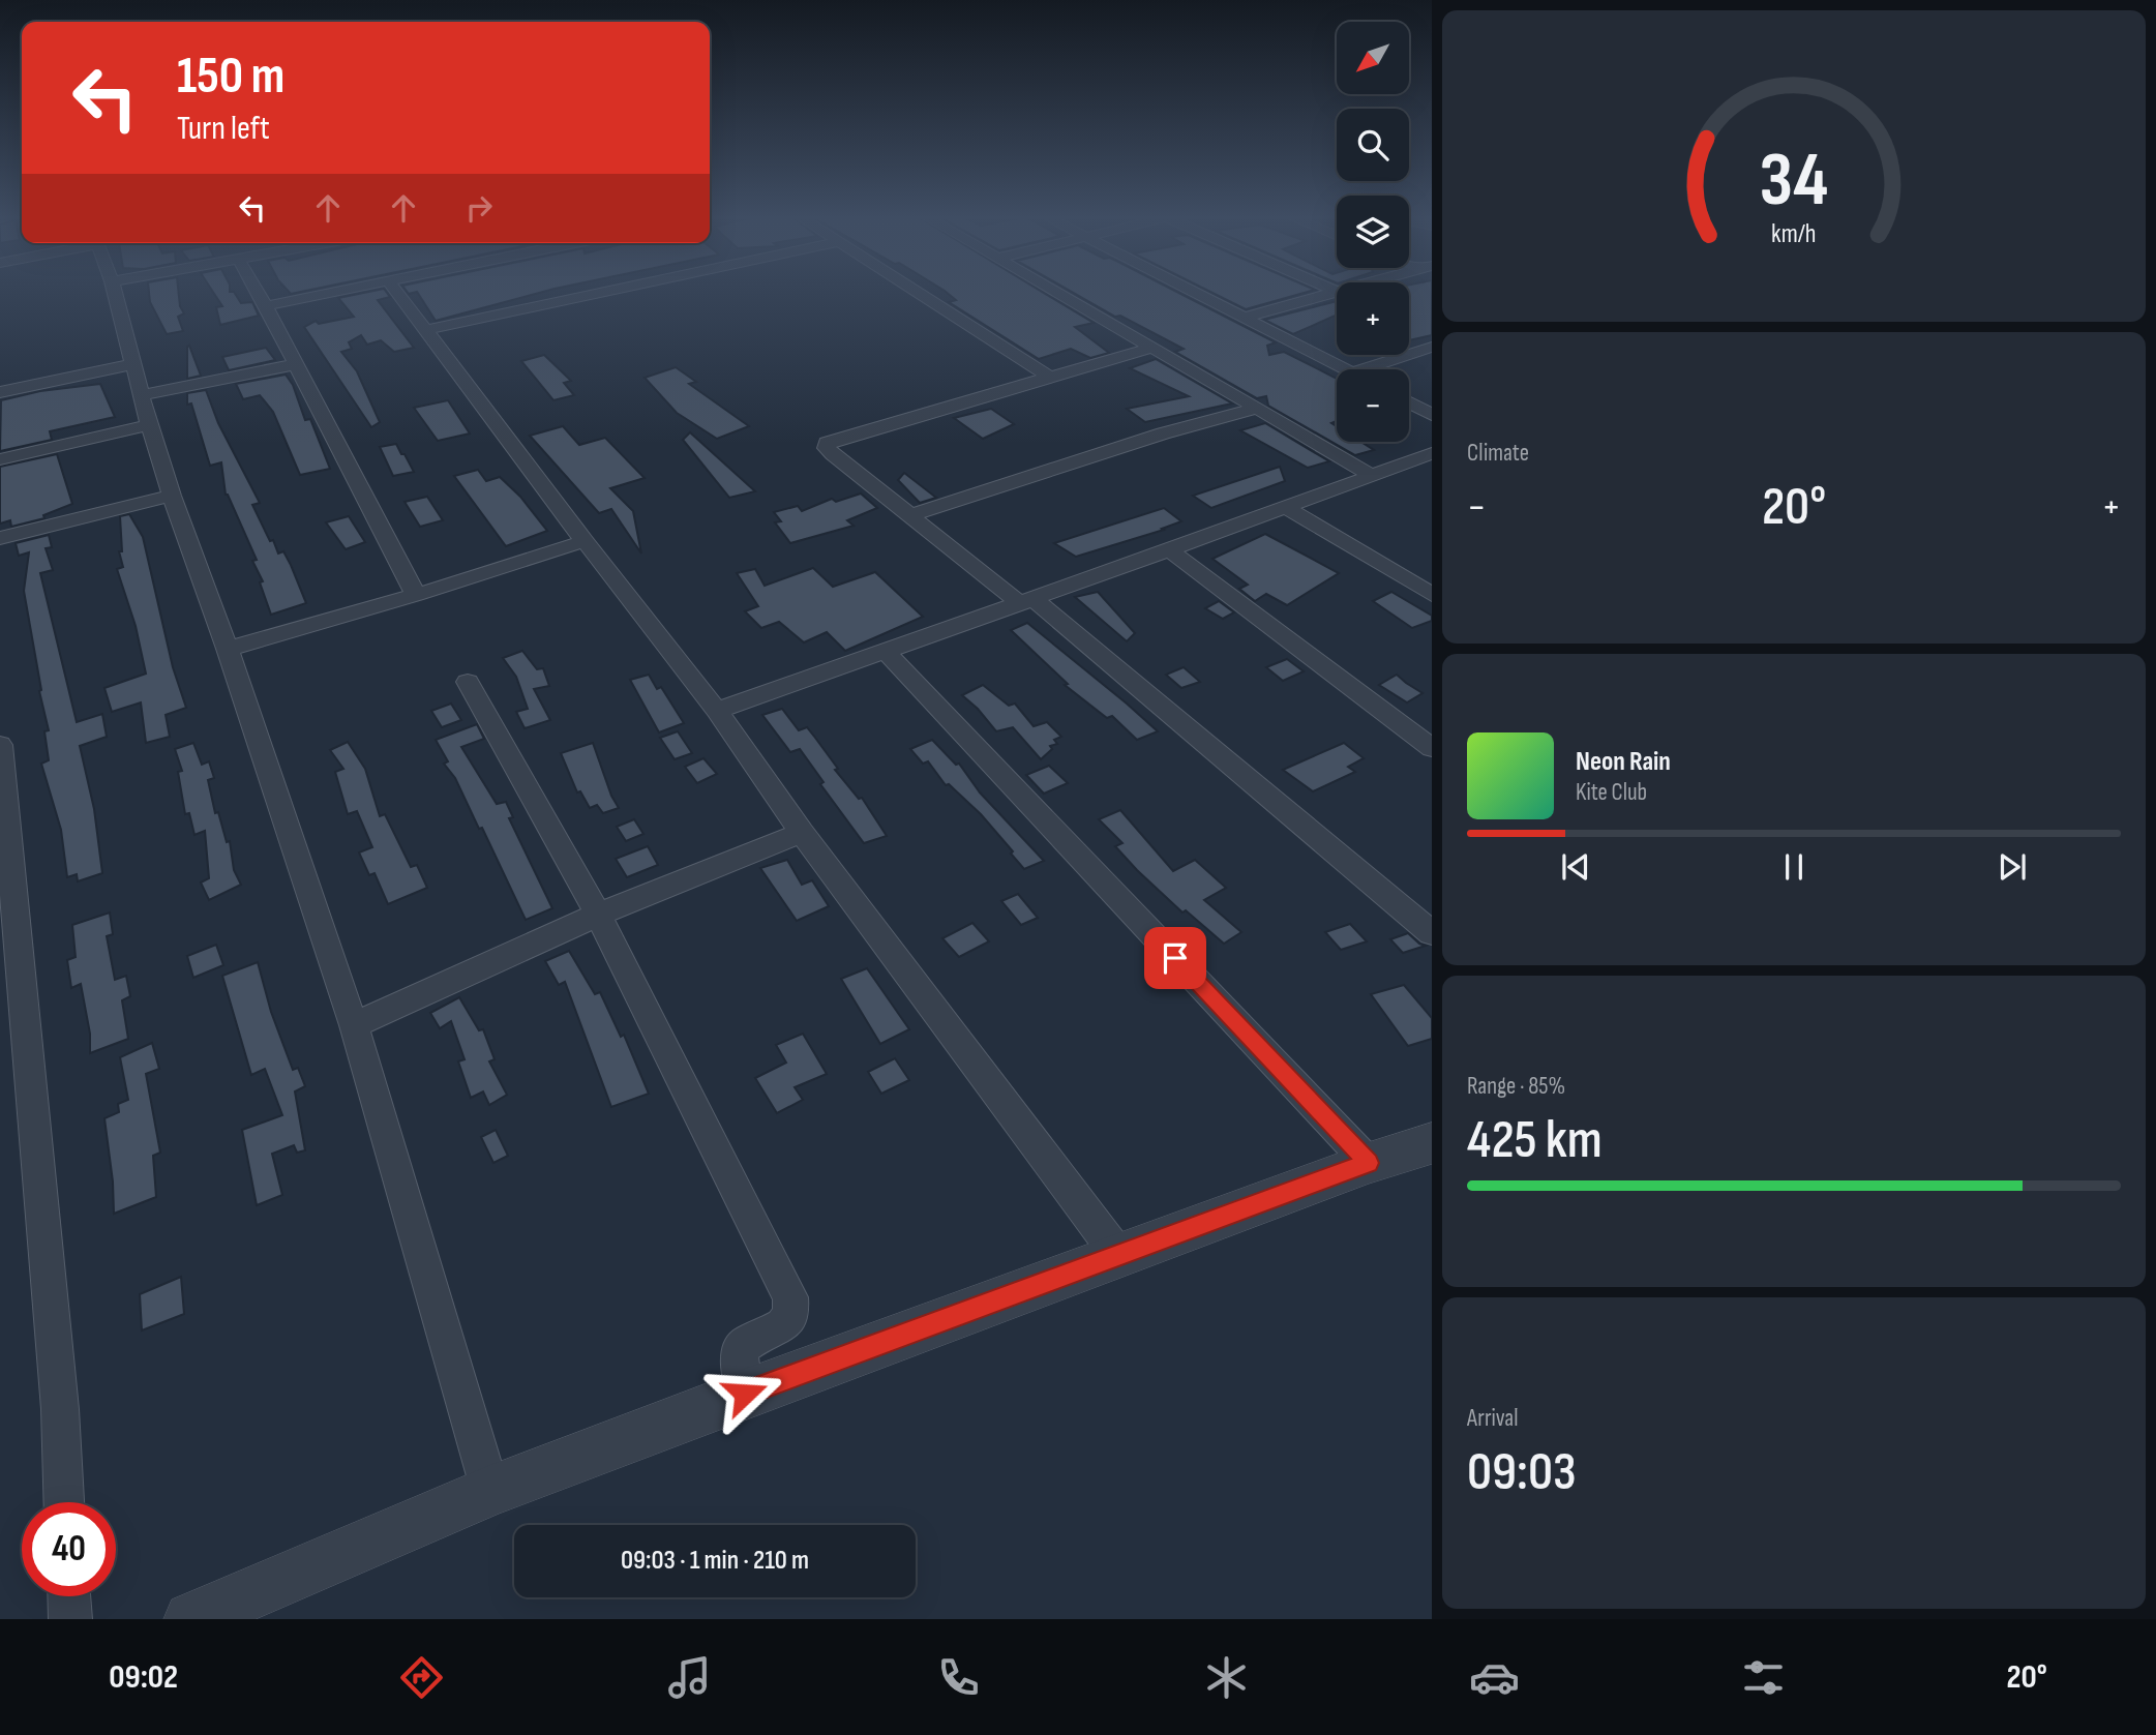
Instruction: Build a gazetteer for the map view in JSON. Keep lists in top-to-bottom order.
{
  "north": "bottom left",
  "page": {
    "map_buttons": ["+", "−"],
    "turn": ["150 m", "Turn left"],
    "tile": [
      "Climate",
      ["Range · 85%", "425 km"],
      ["Arrival", "09:03"]
    ],
    "heat": ["−", "20°", "+"],
    "song": ["Neon Rain", "Kite Club"],
    "limit": "40",
    "trip": "09:03 · 1 min · 210 m",
    "tabs": ["09:02", "20°"],
    "gauge": ["34", "km/h"]
  }
}
